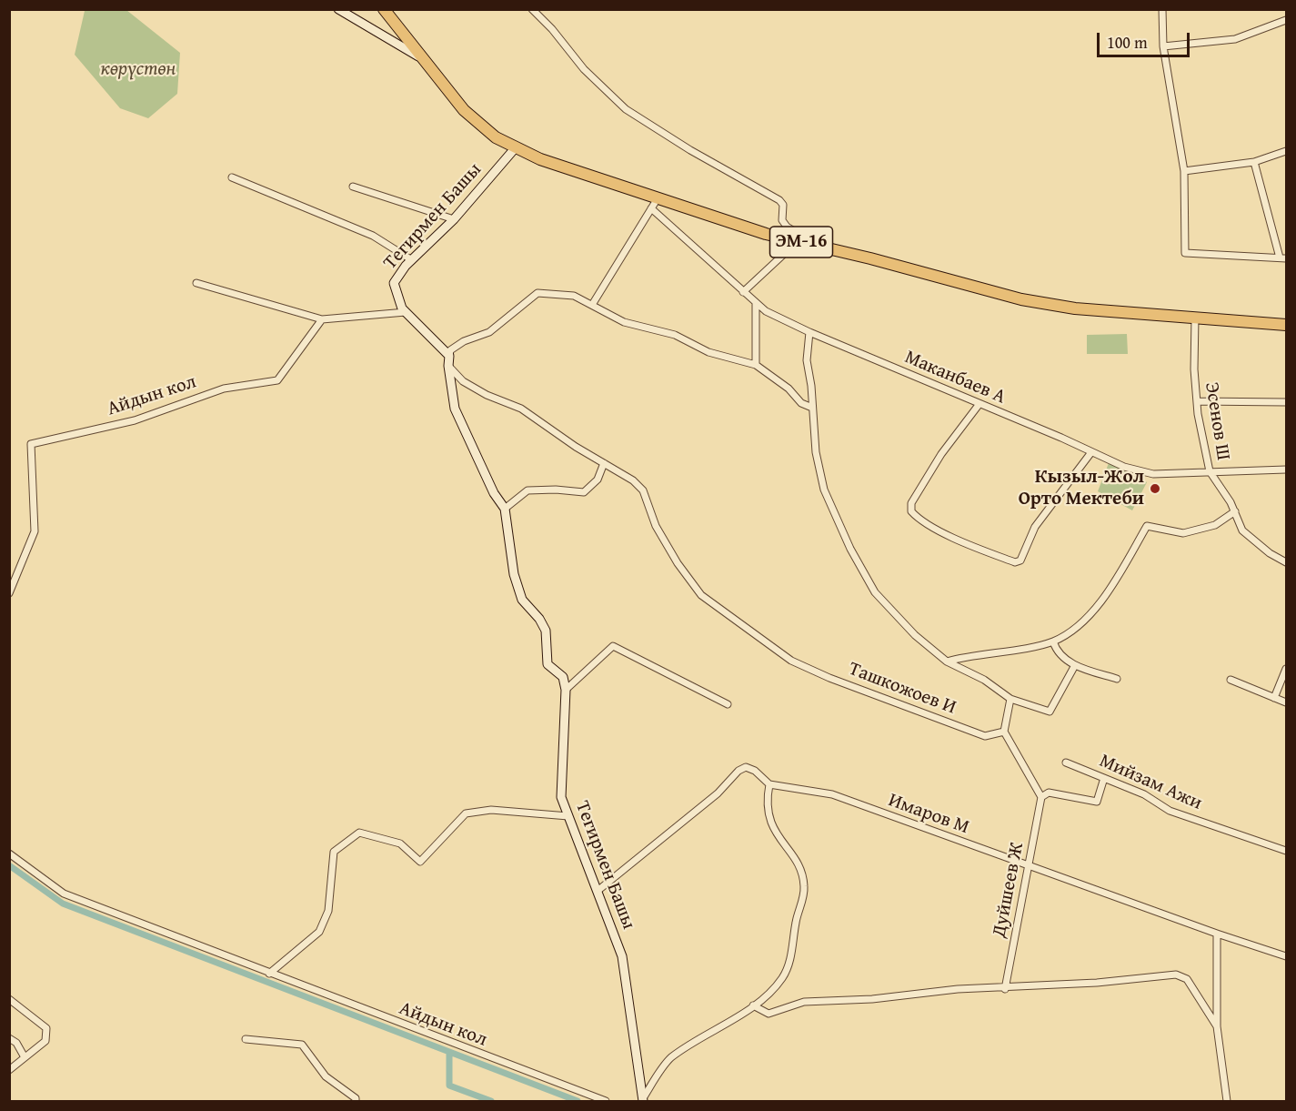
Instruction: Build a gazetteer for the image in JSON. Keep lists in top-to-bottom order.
{
  "streets": {
    "highway": ["ЭМ-16"],
    "street": [
      "Тегирмен Башы",
      "Маканбаев А",
      "Айдын кол",
      "Эсенов Ш",
      "Ташкожоев И",
      "Мийзам Ажи",
      "Имаров М",
      "Дуйшеев Ж"
    ]
  },
  "crossings": [
    ["Тегирмен Башы", "ЭМ-16"],
    ["Тегирмен Башы", "Имаров М"],
    ["ЭМ-16", "Эсенов Ш"],
    ["Маканбаев А", "Эсенов Ш"],
    ["Имаров М", "Дуйшеев Ж"]
  ],
  "parks": ["көрүстөн"],
  "places": ["Кызыл-Жол Орто Мектеби"],
  "scale_bar": "100 m"
}
